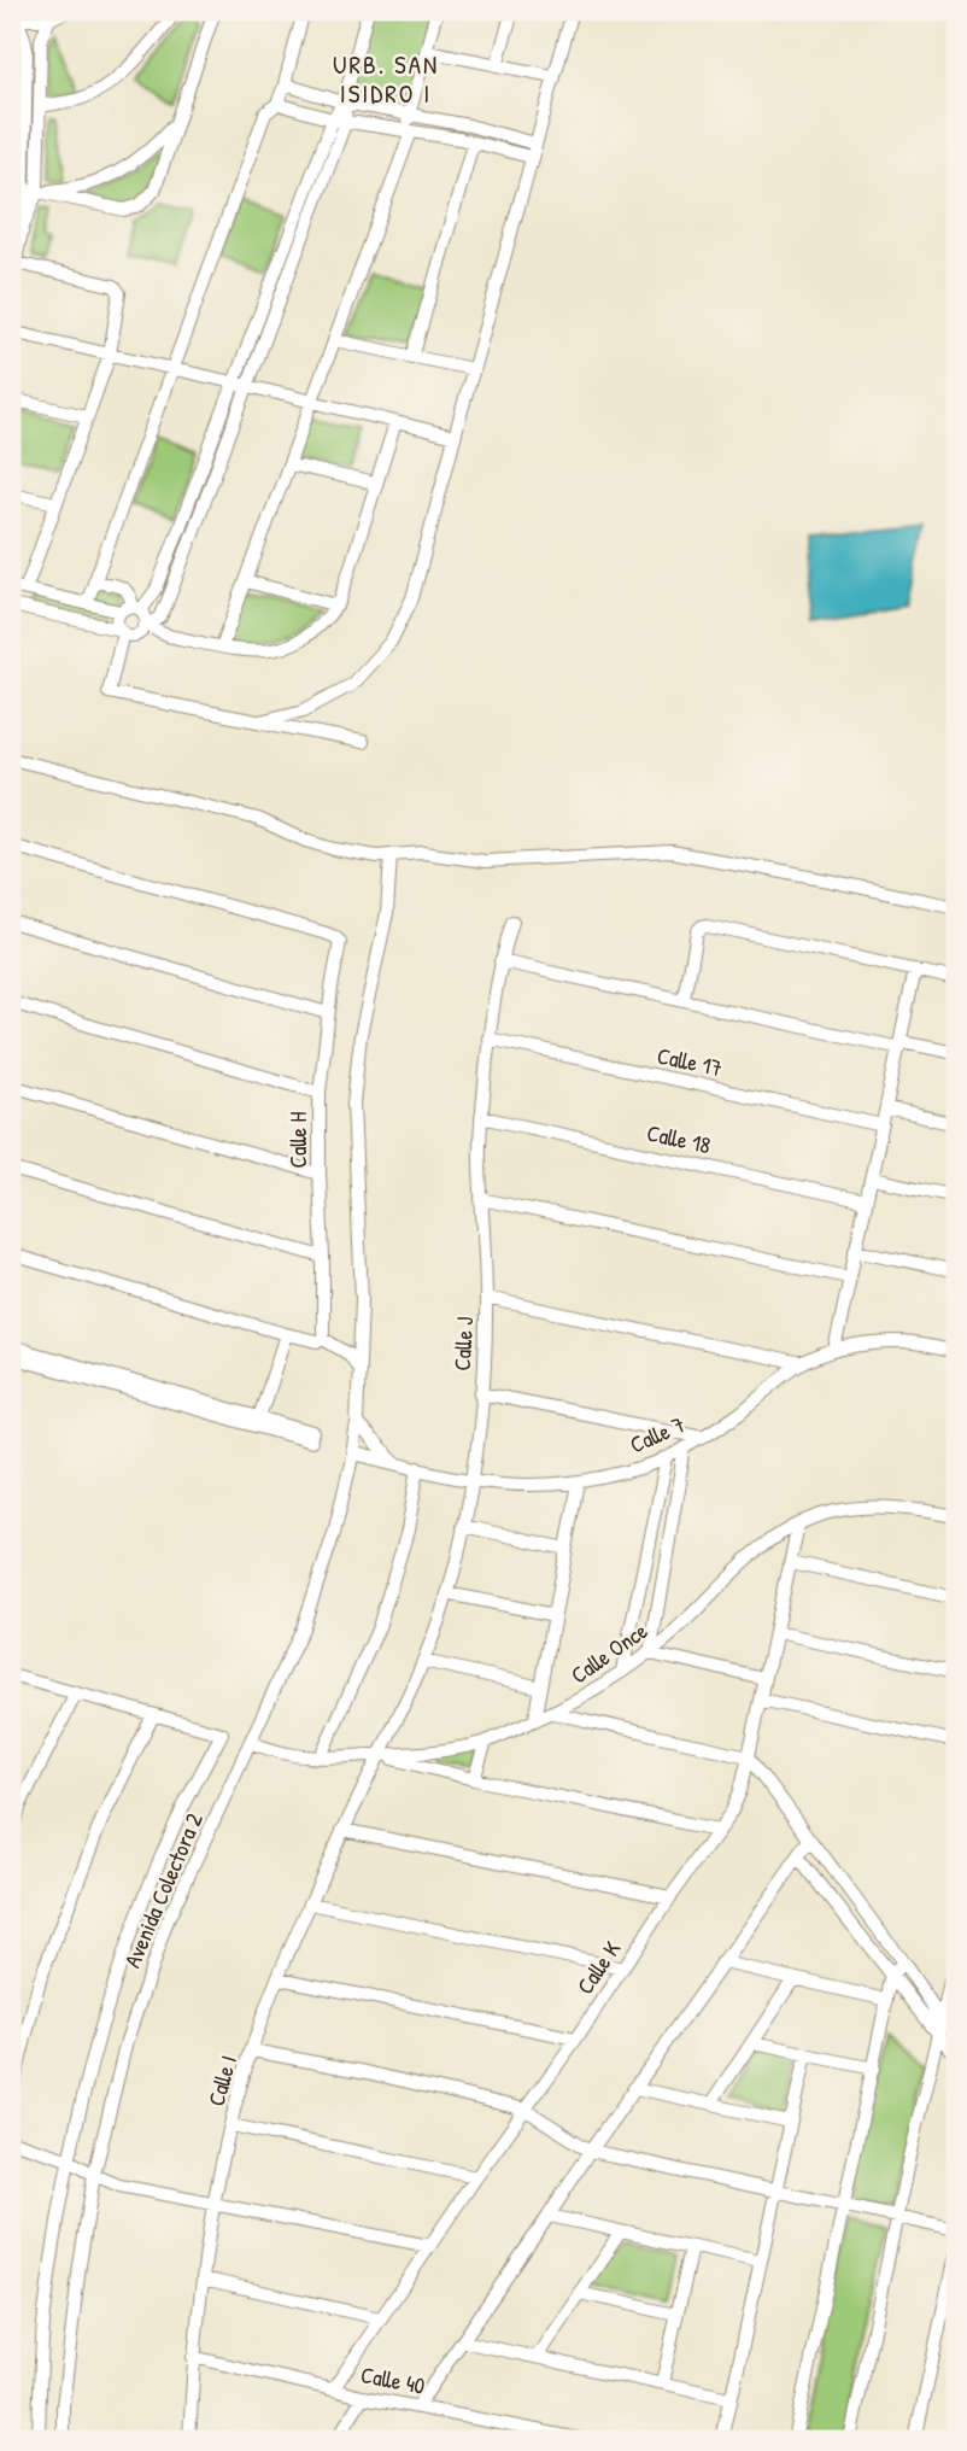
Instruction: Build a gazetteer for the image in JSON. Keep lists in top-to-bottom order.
{
  "streets": {
    "street": [
      "Calle 17",
      "Calle 18",
      "Calle H",
      "Calle J",
      "Calle 7",
      "Calle Once",
      "Avenida Colectora 2",
      "Calle K",
      "Calle I",
      "Calle 40"
    ]
  },
  "crossings": [
    ["Calle 17", "Calle J"],
    ["Calle 18", "Calle J"],
    ["Calle J", "Calle 7"],
    ["Calle J", "Calle Once"],
    ["Calle J", "Calle I"],
    ["Calle 7", "Avenida Colectora 2"],
    ["Calle Once", "Avenida Colectora 2"],
    ["Calle Once", "Calle K"],
    ["Calle Once", "Calle I"],
    ["Calle K", "Calle 40"],
    ["Calle I", "Calle 40"]
  ],
  "districts": ["URB. SAN ISIDRO I"]
}
